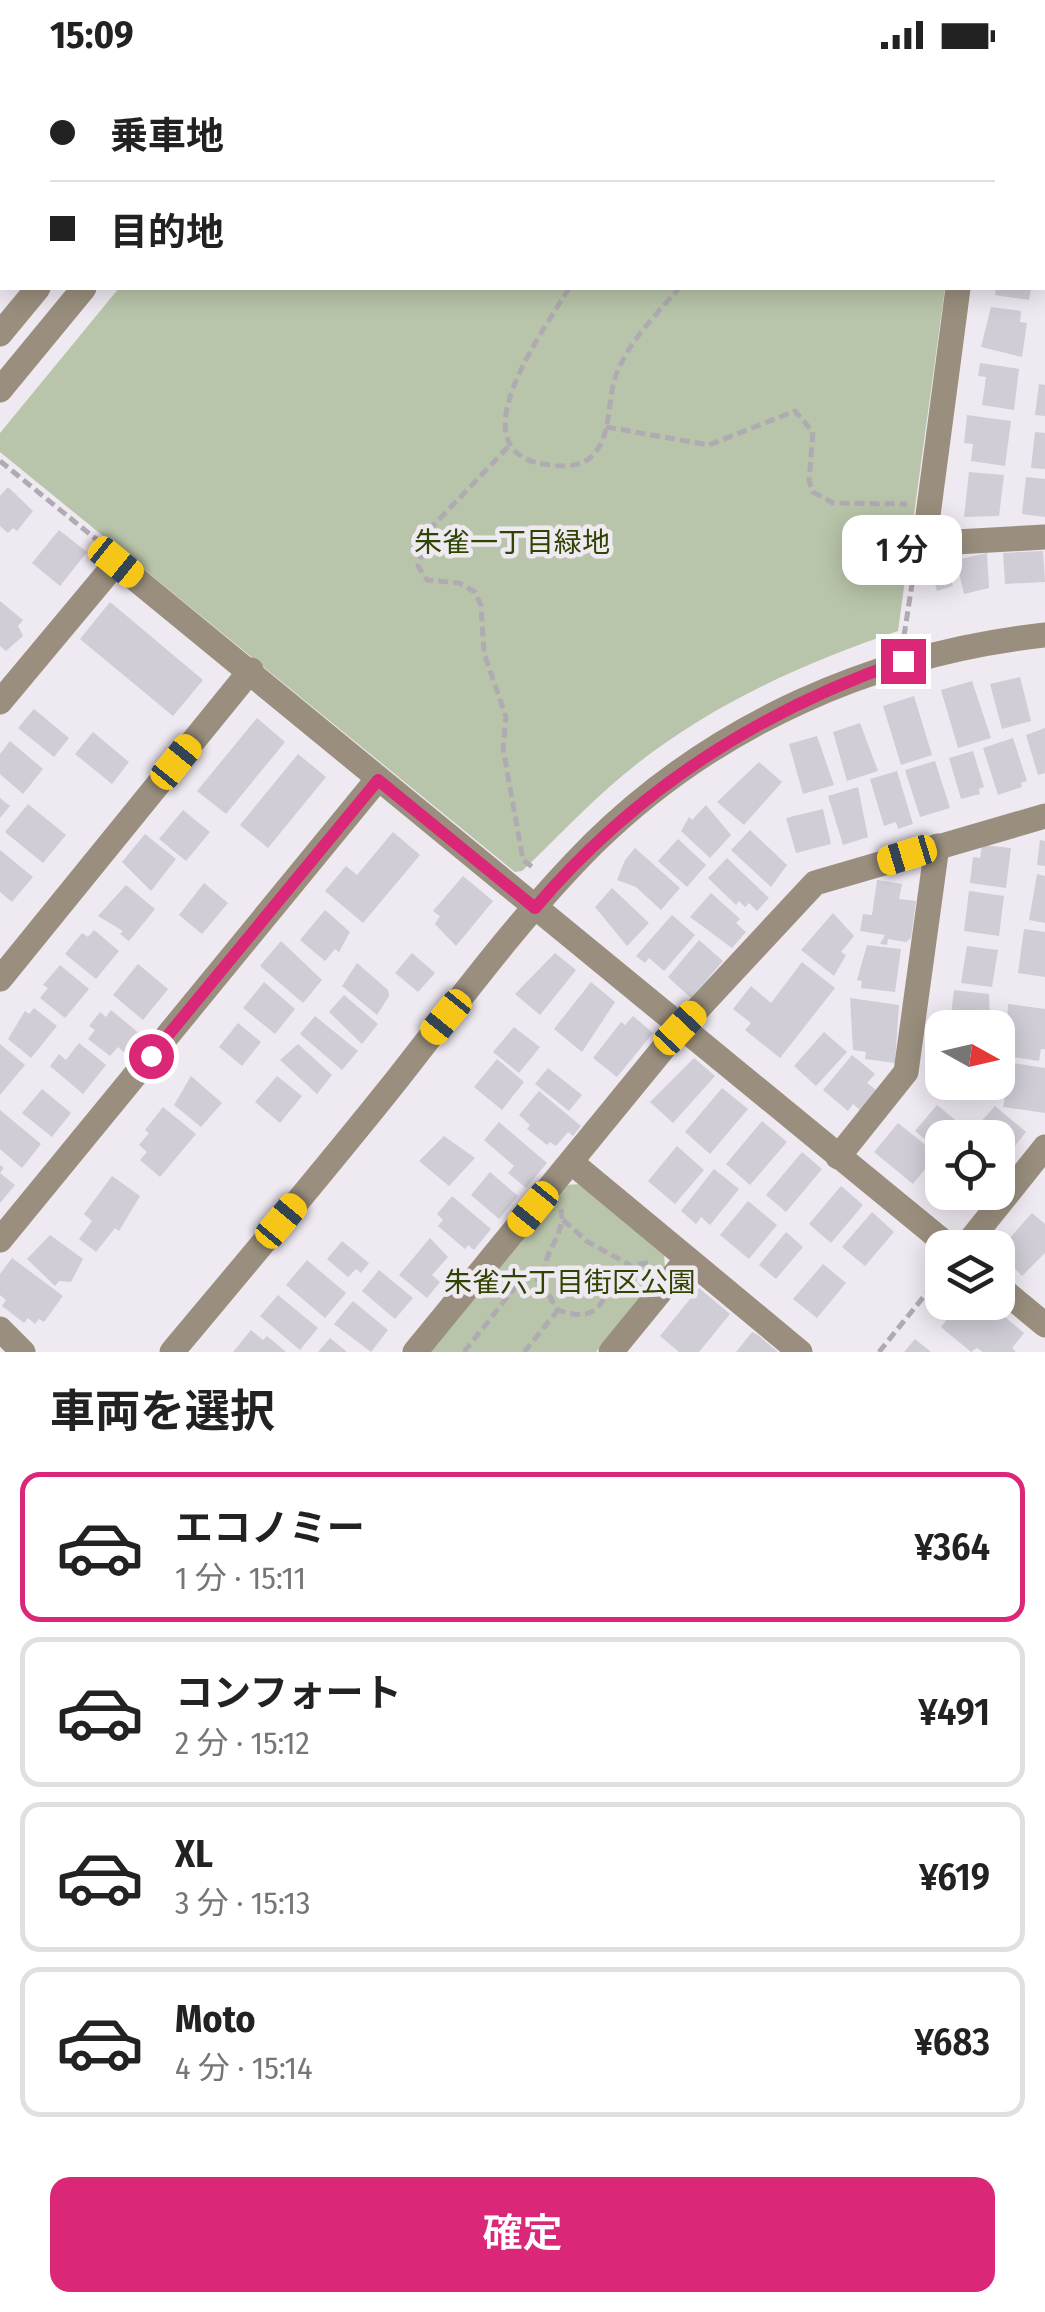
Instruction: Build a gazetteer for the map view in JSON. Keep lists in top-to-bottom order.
{
  "parks": ["朱雀一丁目緑地", "朱雀六丁目街区公園"],
  "north": "right",
  "page": {
    "status": "15:09",
    "banner": ["乗車地", "目的地"],
    "bubble": "1 分",
    "heading": "車両を選択",
    "list": [
      {
        "name": "エコノミー",
        "note": "1 分 · 15:11",
        "value": "¥364"
      },
      {
        "name": "コンフォート",
        "note": "2 分 · 15:12",
        "value": "¥491"
      },
      {
        "name": "XL",
        "note": "3 分 · 15:13",
        "value": "¥619"
      },
      {
        "name": "Moto",
        "note": "4 分 · 15:14",
        "value": "¥683"
      }
    ],
    "buttons": "確定"
  }
}
